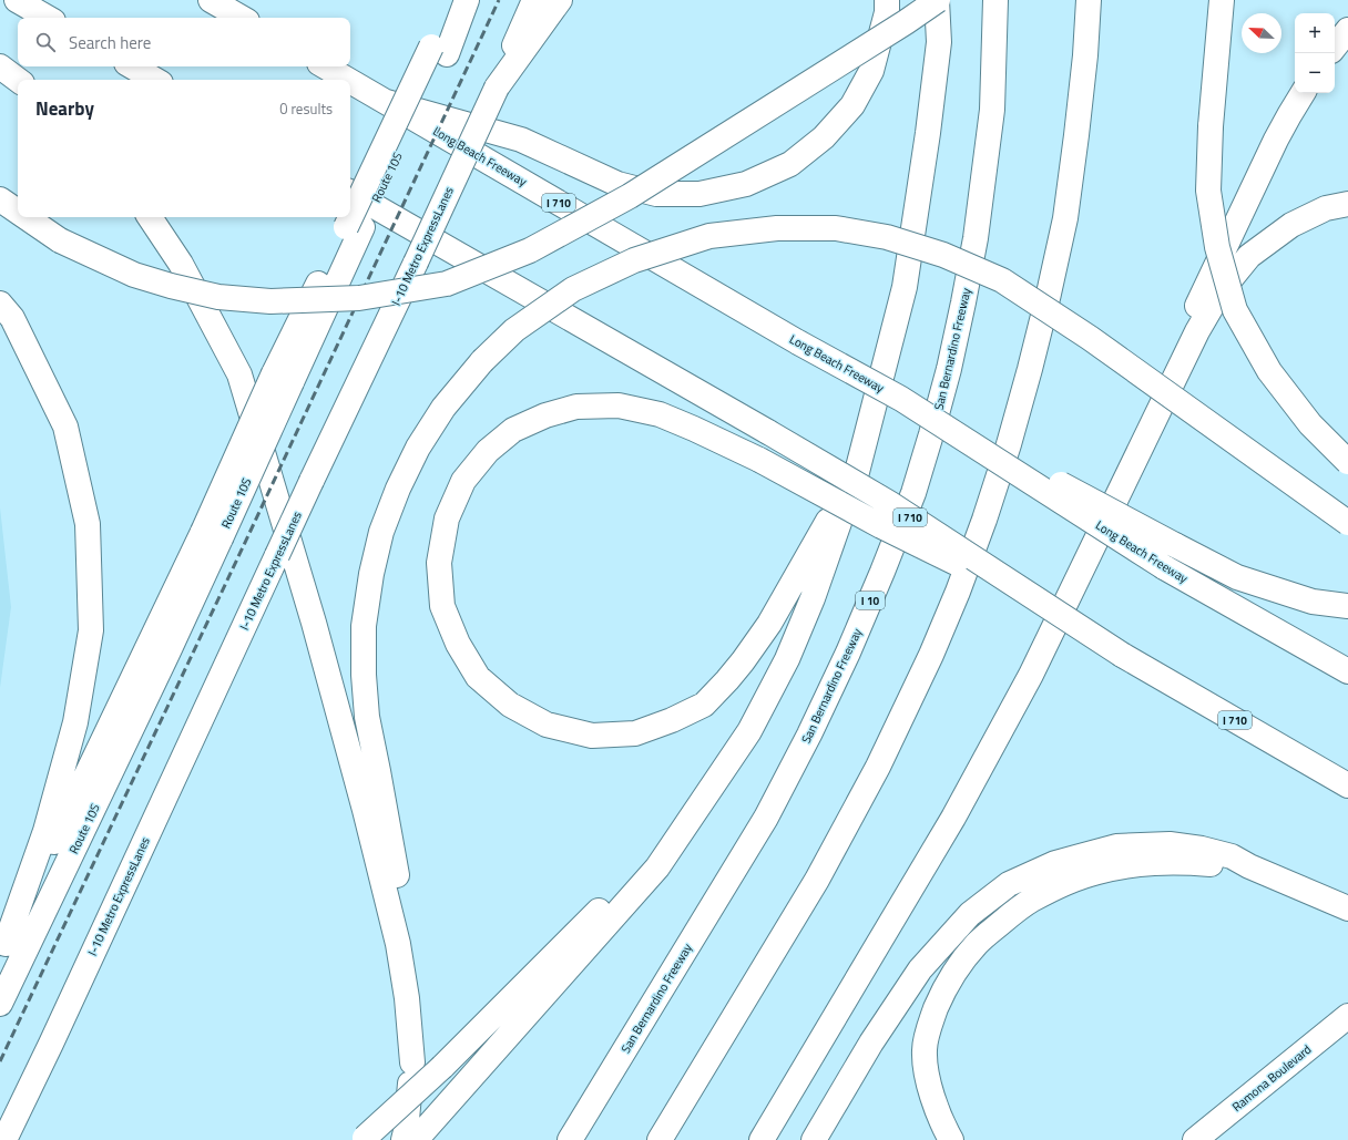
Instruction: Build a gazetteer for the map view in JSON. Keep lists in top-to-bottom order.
{
  "streets": {
    "main road": [
      "Long Beach Freeway",
      "Route 10S",
      "I 710",
      "I-10 Metro ExpressLanes",
      "San Bernardino Freeway",
      "I 10",
      "Ramona Boulevard"
    ]
  },
  "north": "top left",
  "page": {
    "map_buttons": ["+", "−"],
    "search": "Search here",
    "heading": ["Nearby", "0 results"]
  }
}
